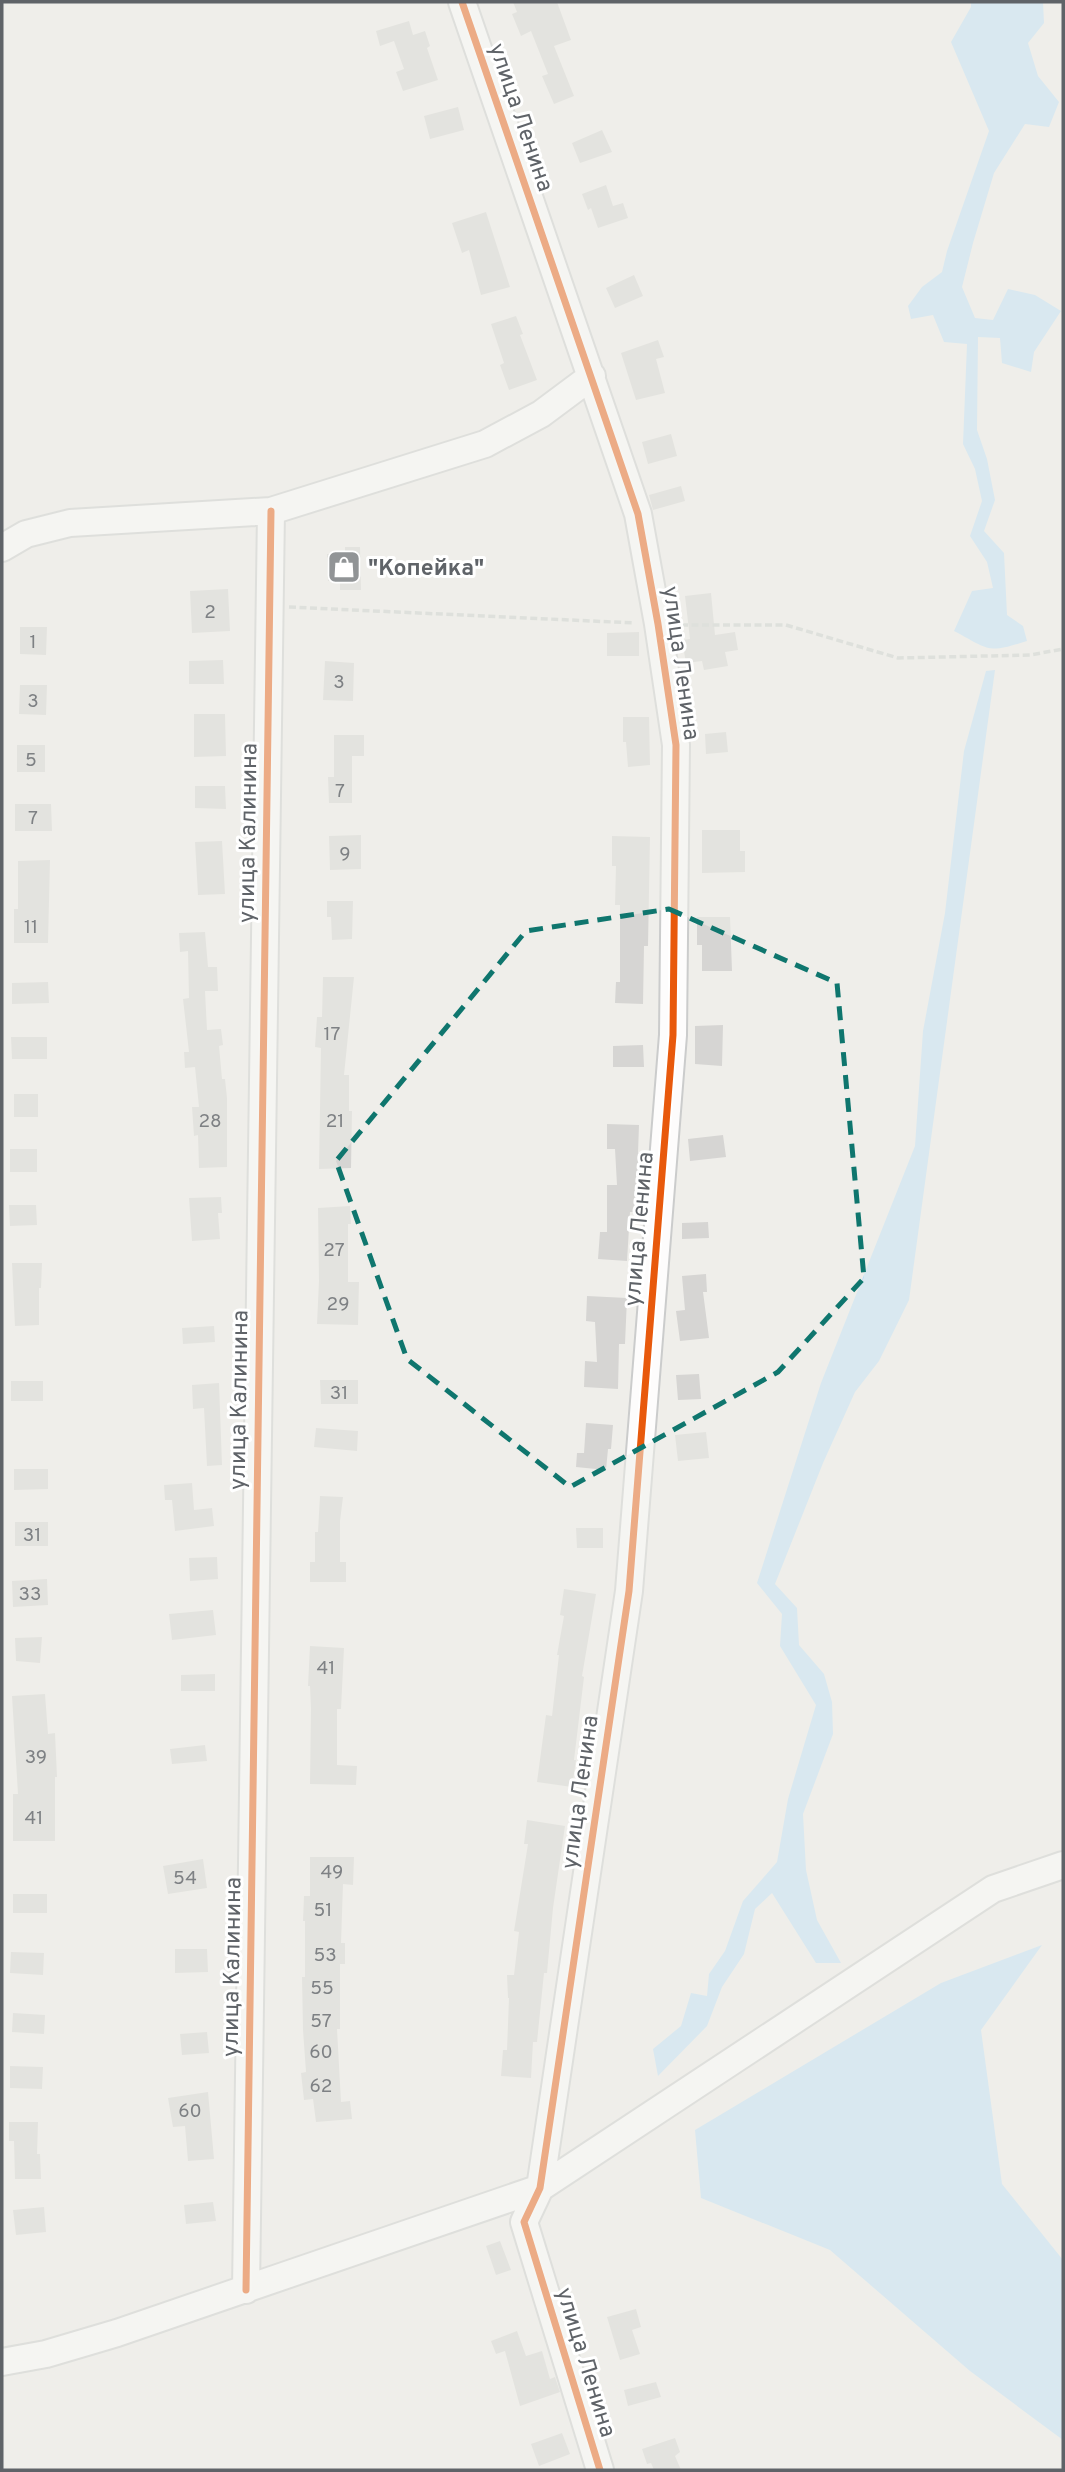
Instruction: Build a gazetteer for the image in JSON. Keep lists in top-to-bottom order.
{
  "streets": {
    "street": ["улица Ленина", "улица Калинина"]
  },
  "places": {
    "shop": ["\"Копейка\""]
  },
  "house_numbers": [
    "2",
    "1",
    "3",
    "3",
    "5",
    "7",
    "7",
    "9",
    "11",
    "17",
    "28",
    "21",
    "27",
    "29",
    "31",
    "31",
    "33",
    "41",
    "39",
    "41",
    "49",
    "54",
    "51",
    "53",
    "55",
    "57",
    "60",
    "62",
    "60"
  ]
}
